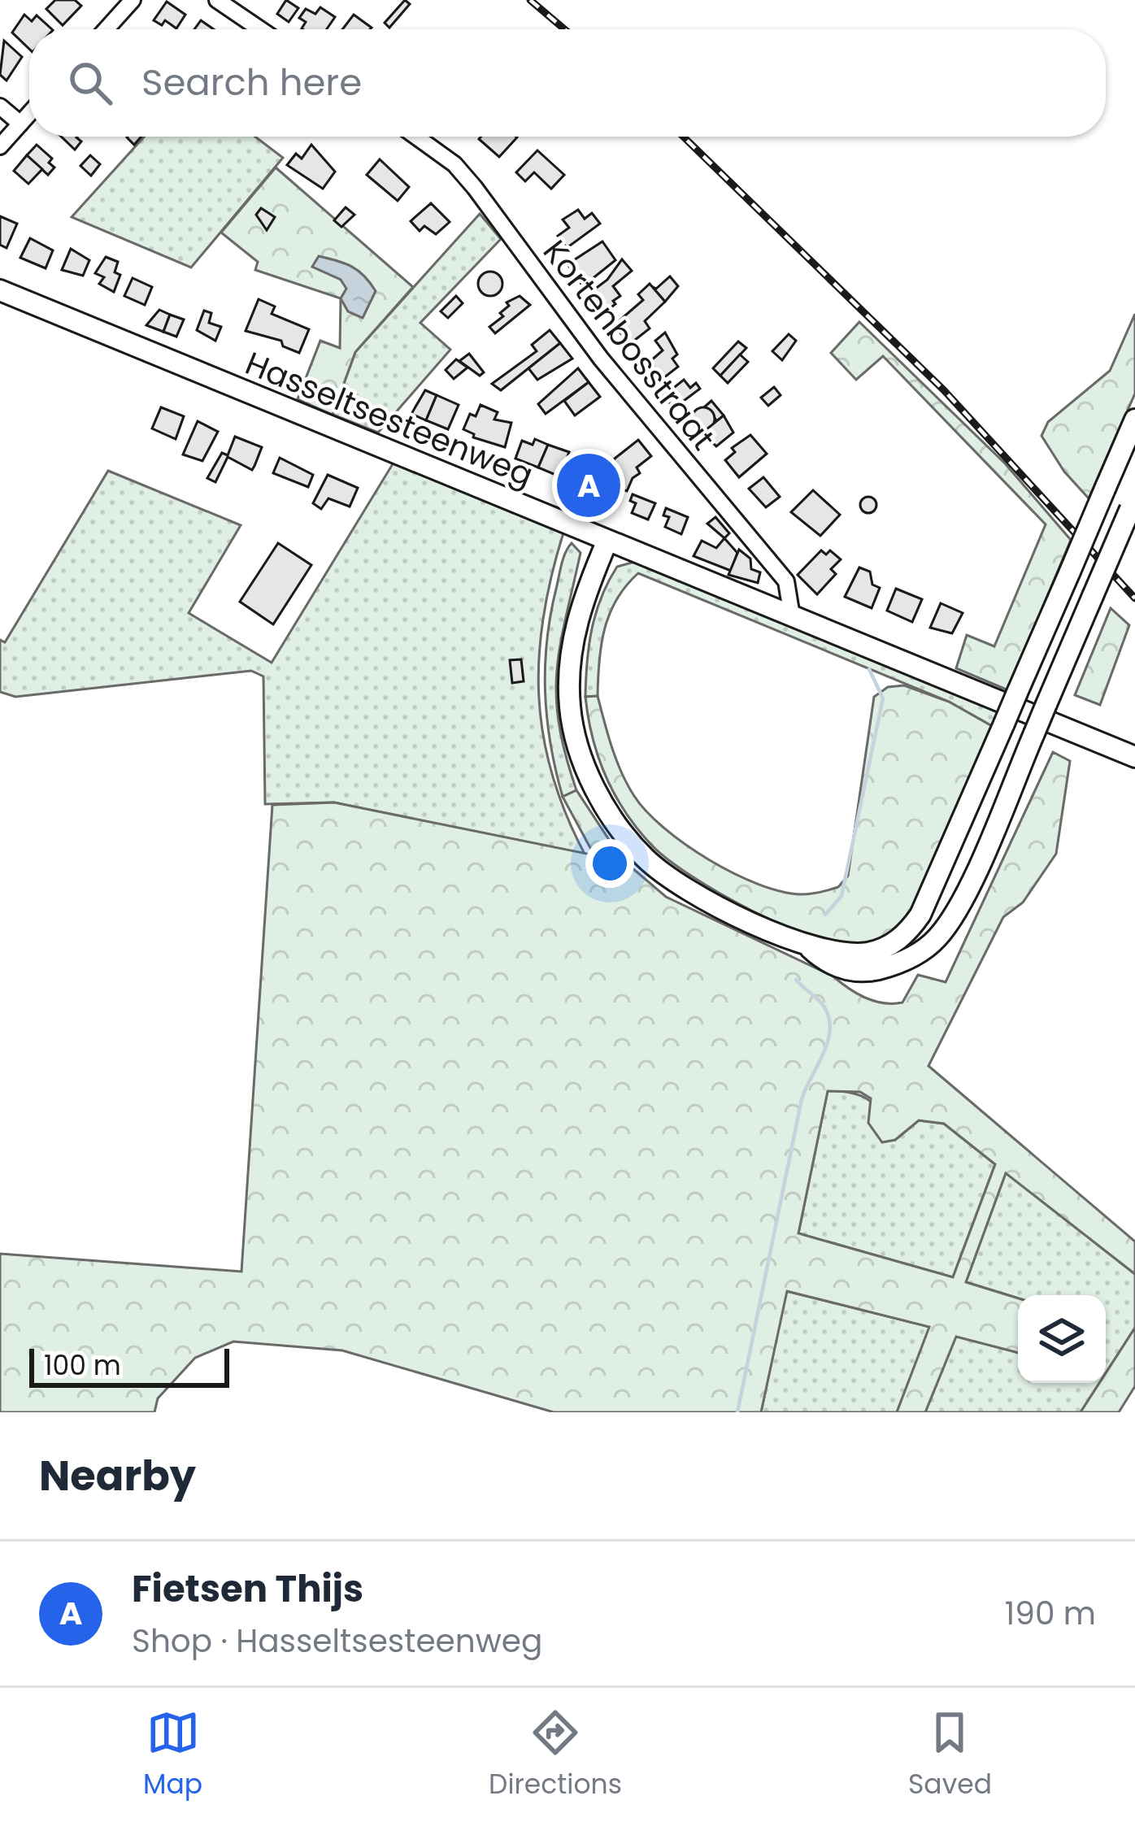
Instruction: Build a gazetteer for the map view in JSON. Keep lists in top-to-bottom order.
{
  "streets": {
    "main road": ["Hasseltsesteenweg"],
    "street": ["Kortenbosstraat"]
  },
  "crossings": [
    ["Kortenbosstraat", "Hasseltsesteenweg"]
  ],
  "scale_bar": "100 m",
  "page": {
    "search": "Search here",
    "pins": "A",
    "scale": "100 m",
    "heading": "Nearby",
    "list": [
      {
        "mark": "A",
        "name": "Fietsen Thijs",
        "note": "Shop · Hasseltsesteenweg",
        "value": "190 m"
      }
    ],
    "nav": ["Map", "Directions", "Saved"]
  }
}
